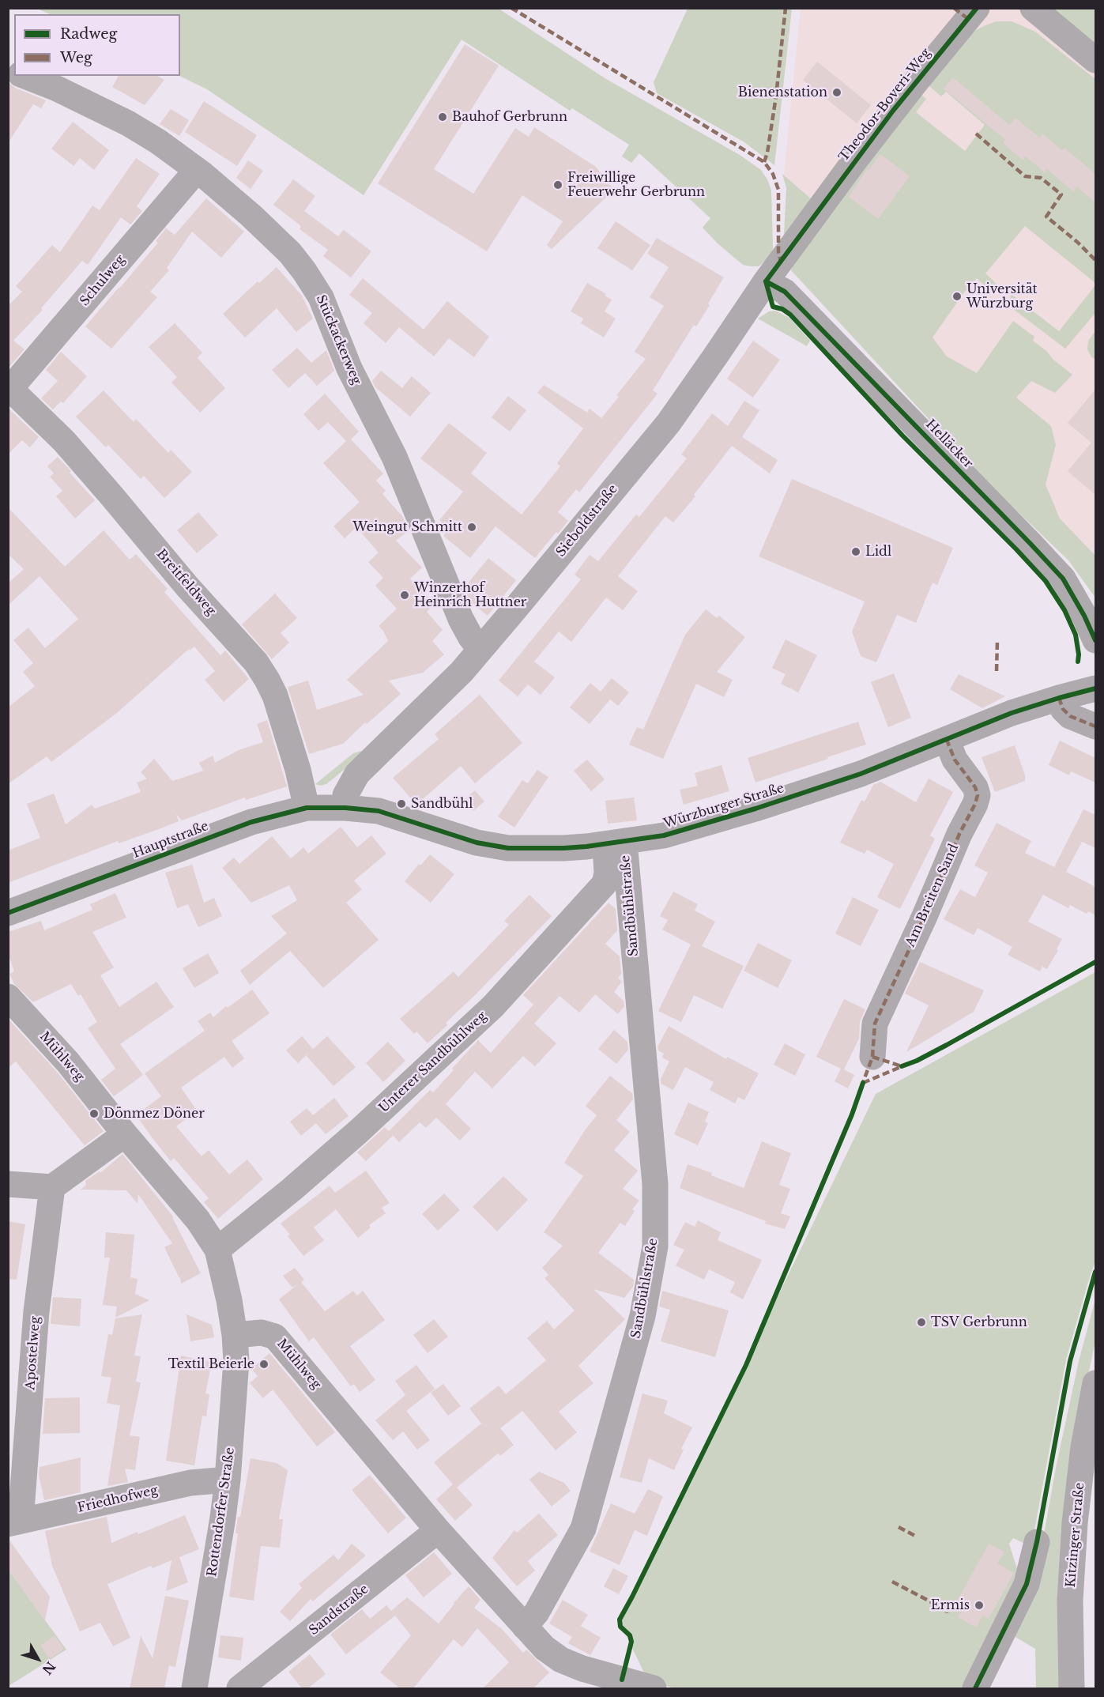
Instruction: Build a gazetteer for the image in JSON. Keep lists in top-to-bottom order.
{
  "streets": {
    "street": [
      "Theodor-Boveri-Weg",
      "Schulweg",
      "Stückackerweg",
      "Helläcker",
      "Sieboldstraße",
      "Breitfeldweg",
      "Würzburger Straße",
      "Hauptstraße",
      "Am Breiten Sand",
      "Sandbühlstraße",
      "Mühlweg",
      "Unterer Sandbühlweg",
      "Apostelweg",
      "Friedhofweg",
      "Rottendorfer Straße",
      "Kitzinger Straße",
      "Sandstraße"
    ]
  },
  "crossings": [
    ["Theodor-Boveri-Weg", "Sieboldstraße"],
    ["Schulweg", "Stückackerweg"],
    ["Schulweg", "Breitfeldweg"],
    ["Stückackerweg", "Sieboldstraße"],
    ["Helläcker", "Sieboldstraße"],
    ["Sieboldstraße", "Würzburger Straße"],
    ["Sieboldstraße", "Hauptstraße"],
    ["Breitfeldweg", "Hauptstraße"],
    ["Würzburger Straße", "Hauptstraße"],
    ["Würzburger Straße", "Am Breiten Sand"],
    ["Würzburger Straße", "Sandbühlstraße"],
    ["Würzburger Straße", "Unterer Sandbühlweg"],
    ["Sandbühlstraße", "Mühlweg"],
    ["Sandbühlstraße", "Unterer Sandbühlweg"],
    ["Mühlweg", "Unterer Sandbühlweg"],
    ["Mühlweg", "Rottendorfer Straße"],
    ["Mühlweg", "Sandstraße"],
    ["Apostelweg", "Friedhofweg"],
    ["Friedhofweg", "Rottendorfer Straße"]
  ],
  "places": [
    "Bienenstation",
    "Bauhof Gerbrunn",
    "Freiwillige Feuerwehr Gerbrunn",
    "Universität Würzburg",
    "Weingut Schmitt",
    "Lidl",
    "Winzerhof Heinrich Huttner",
    "Sandbühl",
    "Dönmez Döner",
    "TSV Gerbrunn",
    "Textil Beierle",
    "Ermis"
  ],
  "legend": ["Radweg", "Weg"],
  "north": "bottom right"
}
